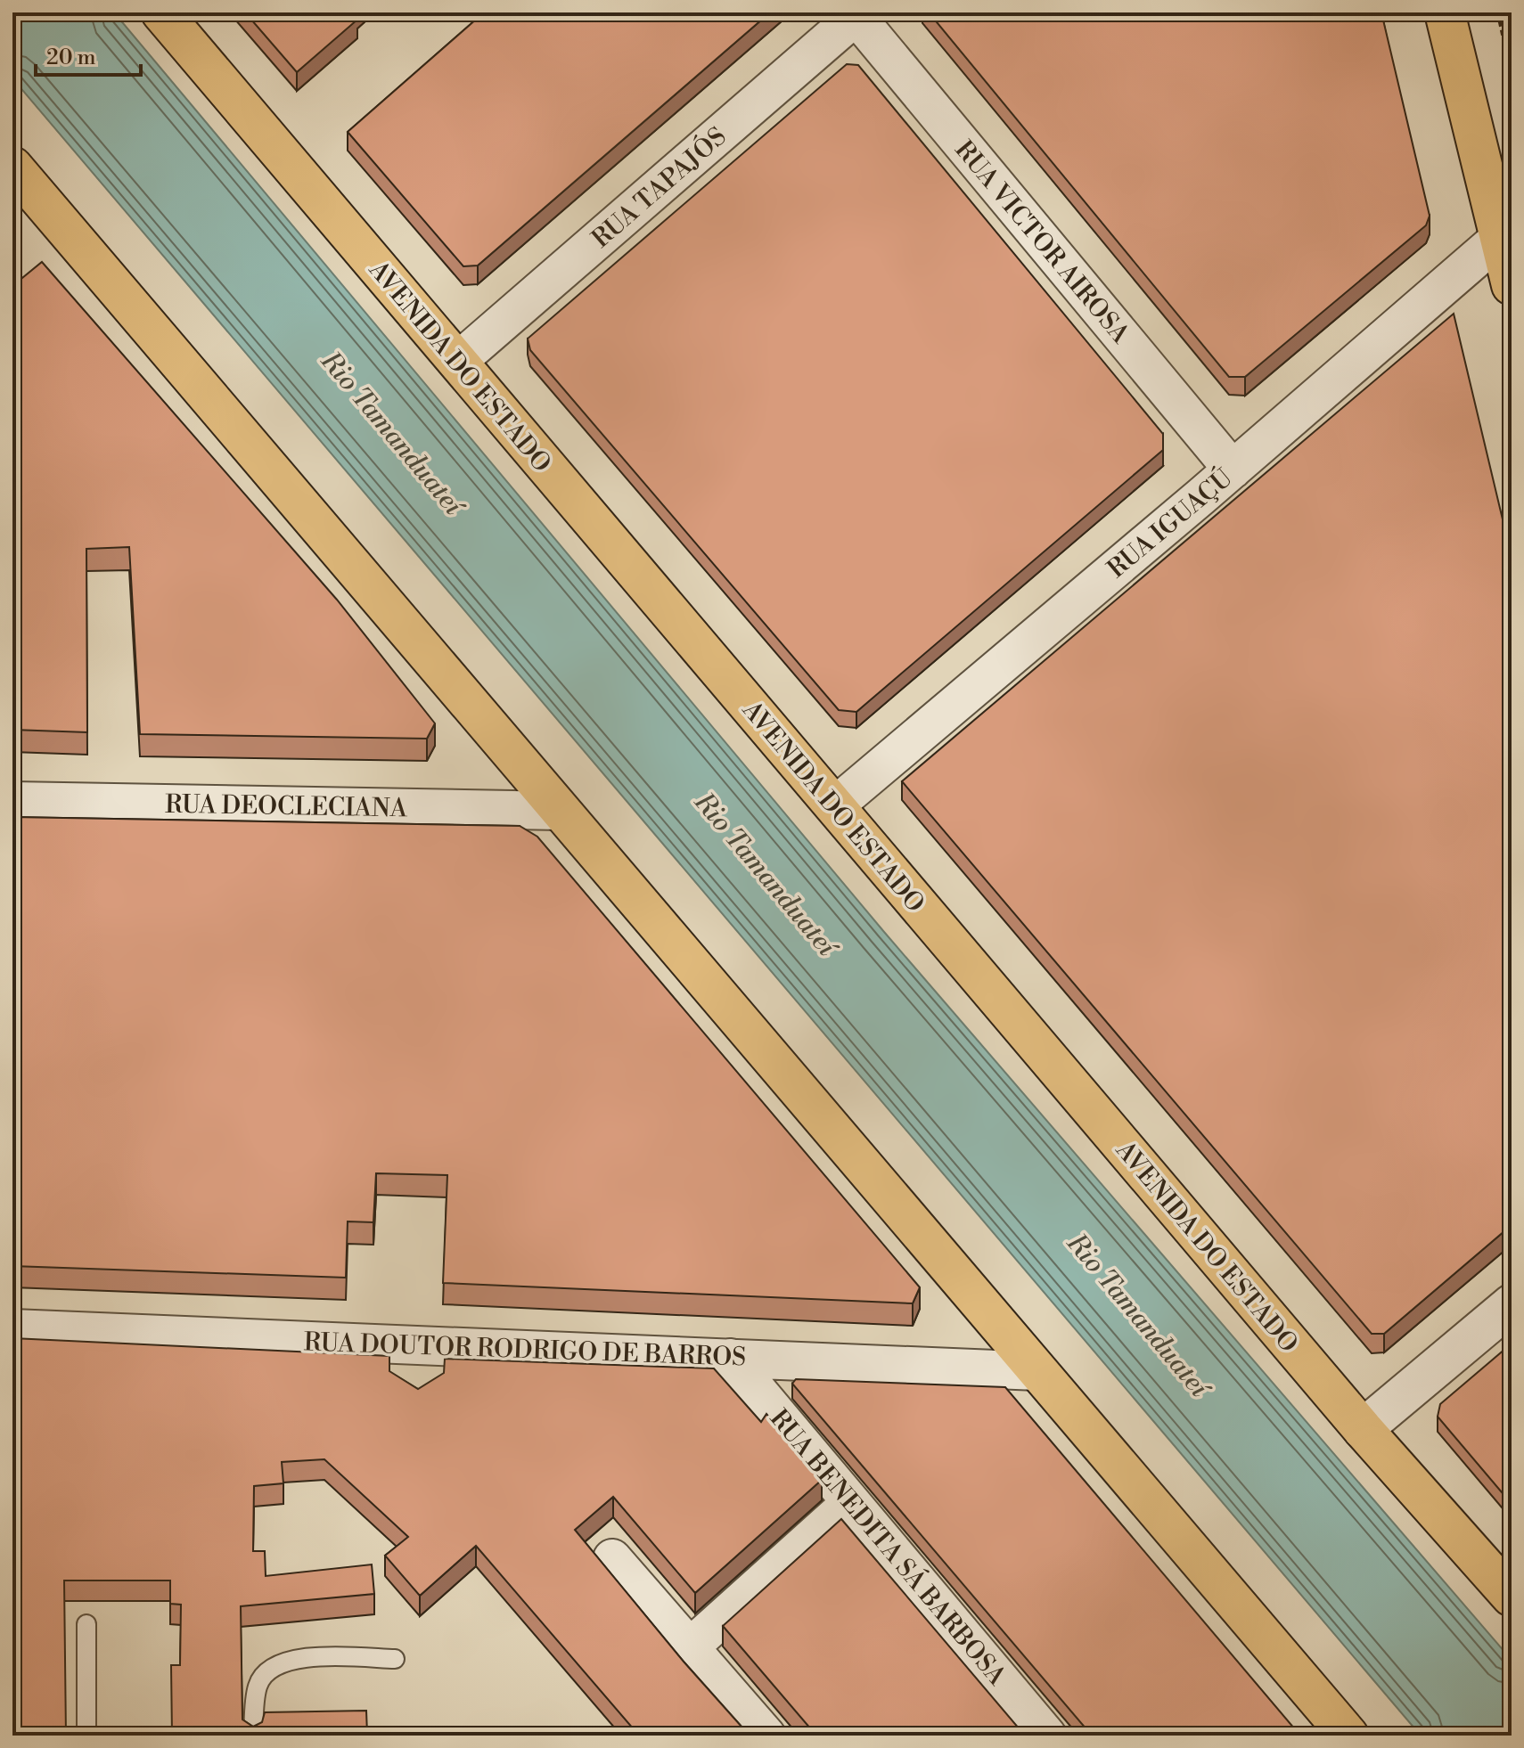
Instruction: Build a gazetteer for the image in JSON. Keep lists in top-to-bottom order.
{
  "streets": {
    "main road": ["AVENIDA DO ESTADO"],
    "street": [
      "RUA TAPAJÓS",
      "RUA VICTOR AIROSA",
      "RUA IGUAÇÚ",
      "RUA DEOCLECIANA",
      "RUA DOUTOR RODRIGO DE BARROS",
      "RUA BENEDITA SÁ BARBOSA"
    ]
  },
  "crossings": [
    ["RUA TAPAJÓS", "RUA VICTOR AIROSA"],
    ["RUA TAPAJÓS", "AVENIDA DO ESTADO"],
    ["RUA VICTOR AIROSA", "RUA IGUAÇÚ"],
    ["AVENIDA DO ESTADO", "RUA IGUAÇÚ"],
    ["RUA DOUTOR RODRIGO DE BARROS", "RUA BENEDITA SÁ BARBOSA"]
  ],
  "water": ["Rio Tamanduateí"],
  "scale_bar": "20 m"
}
